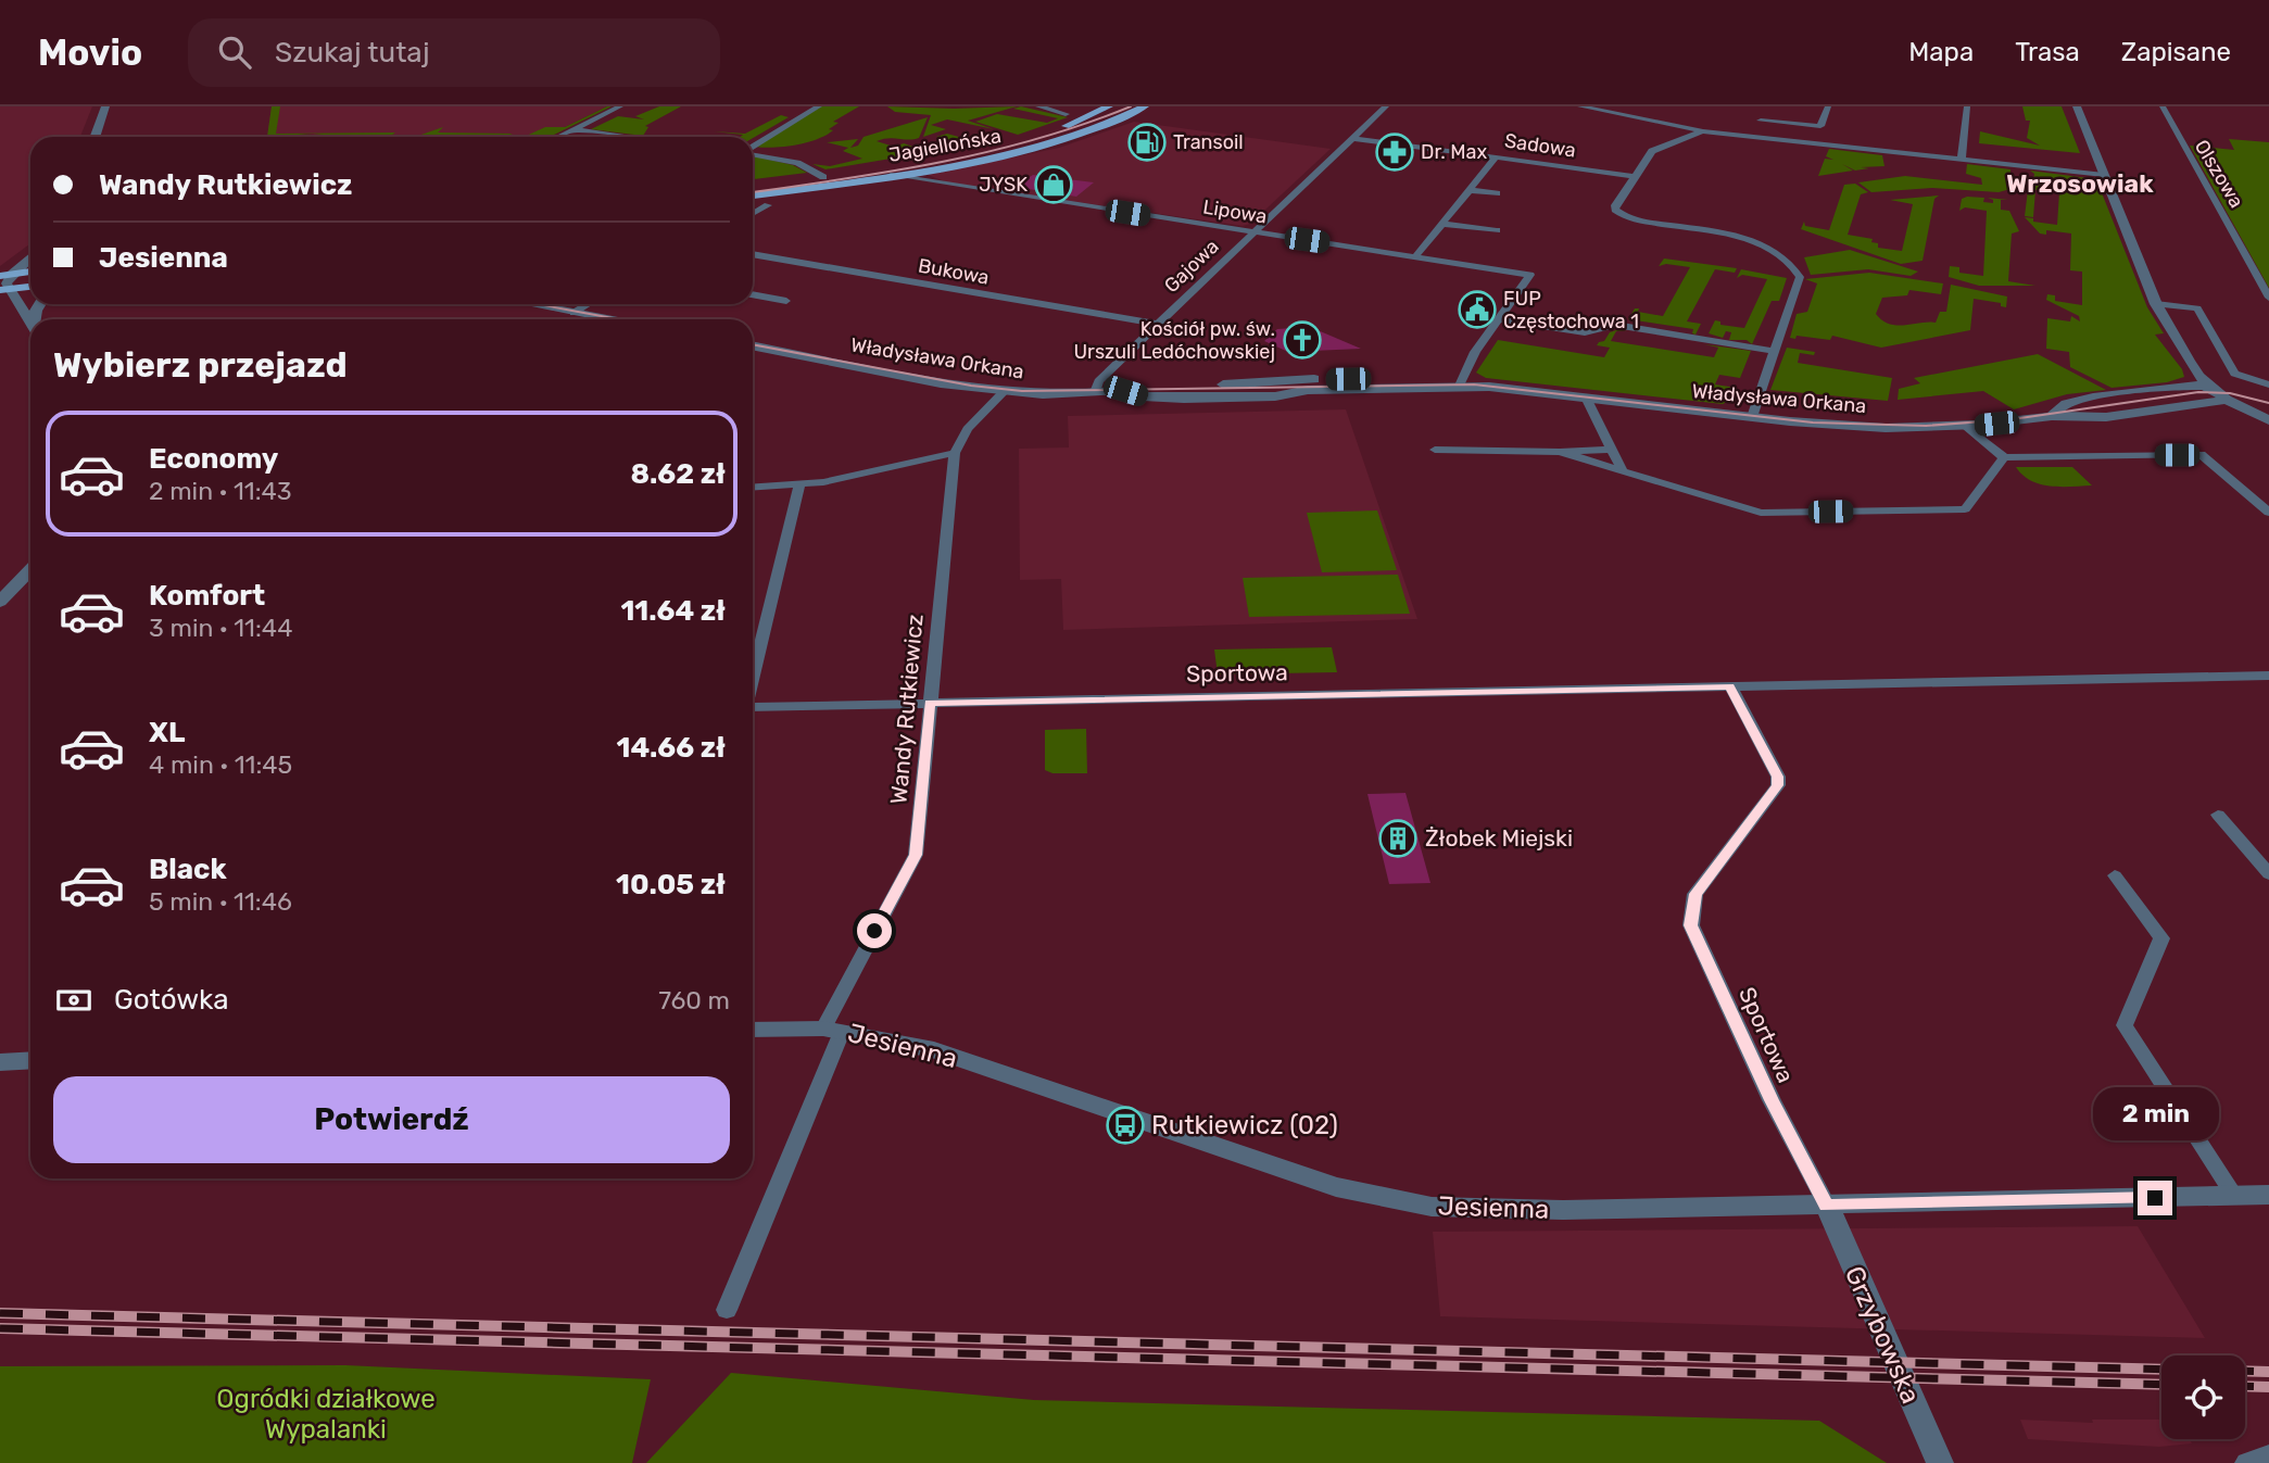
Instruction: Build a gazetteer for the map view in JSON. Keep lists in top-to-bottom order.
{
  "streets": {
    "main road": ["Jagiellońska"],
    "street": [
      "Sadowa",
      "Olszowa",
      "Lipowa",
      "Gajowa",
      "Bukowa",
      "Władysława Orkana",
      "Sportowa",
      "Wandy Rutkiewicz",
      "Jesienna",
      "Grzybowska"
    ]
  },
  "crossings": [
    ["Jagiellońska", "Lipowa"],
    ["Sadowa", "Gajowa"],
    ["Lipowa", "Gajowa"],
    ["Gajowa", "Bukowa"],
    ["Gajowa", "Władysława Orkana"],
    ["Władysława Orkana", "Wandy Rutkiewicz"],
    ["Sportowa", "Wandy Rutkiewicz"],
    ["Sportowa", "Jesienna"],
    ["Sportowa", "Grzybowska"],
    ["Wandy Rutkiewicz", "Jesienna"],
    ["Jesienna", "Grzybowska"]
  ],
  "districts": ["Wrzosowiak"],
  "parks": ["Ogródki działkowe Wypalanki"],
  "places": {
    "fuel station": ["Transoil"],
    "pharmacy": ["Dr. Max"],
    "shop": ["JYSK"],
    "public building": ["FUP Częstochowa 1"],
    "church": ["Kościół pw. św. Urszuli Ledóchowskiej"],
    "building": ["Żłobek Miejski"],
    "bus stop": ["Rutkiewicz (02)"]
  },
  "page": {
    "header": "Movio",
    "search": "Szukaj tutaj",
    "nav": ["Mapa", "Trasa", "Zapisane"],
    "banner": ["Wandy Rutkiewicz", "Jesienna"],
    "heading": "Wybierz przejazd",
    "list": [
      {
        "name": "Economy",
        "note": "2 min · 11:43",
        "value": "8.62 zł"
      },
      {
        "name": "Komfort",
        "note": "3 min · 11:44",
        "value": "11.64 zł"
      },
      {
        "name": "XL",
        "note": "4 min · 11:45",
        "value": "14.66 zł"
      },
      {
        "name": "Black",
        "note": "5 min · 11:46",
        "value": "10.05 zł"
      }
    ],
    "pay": ["Gotówka", "760 m"],
    "buttons": "Potwierdź",
    "bubble": "2 min"
  }
}
